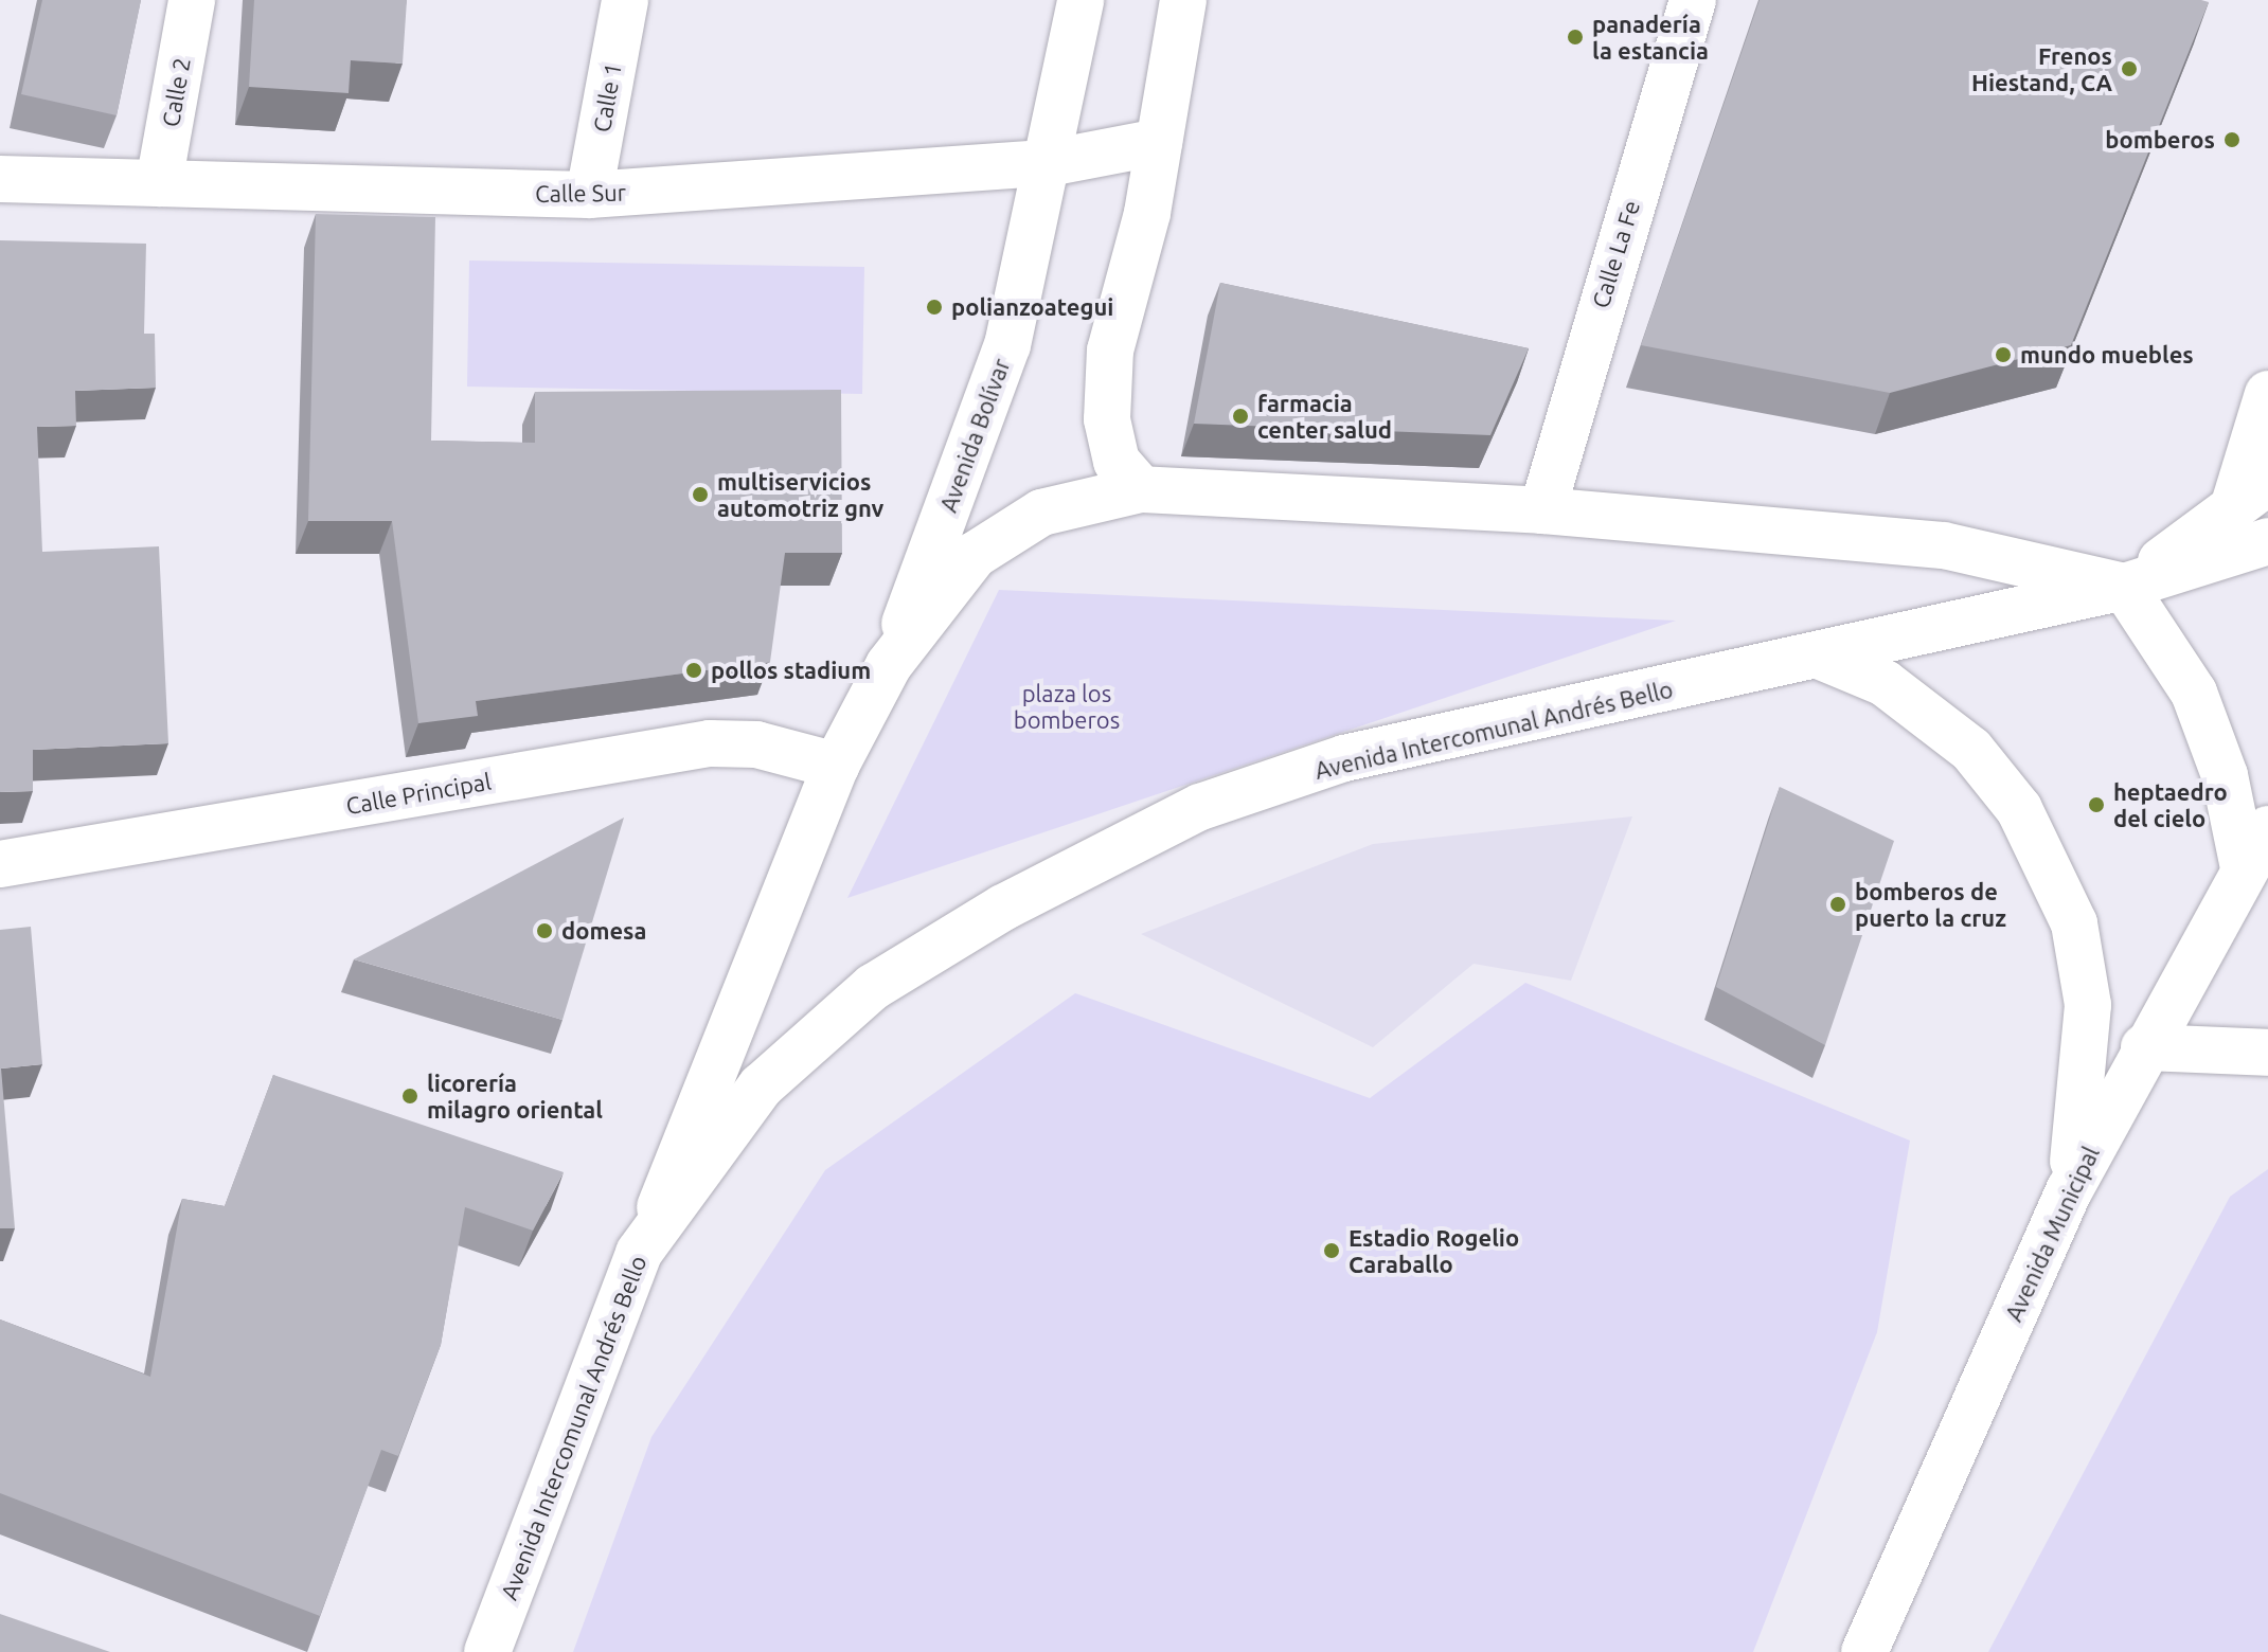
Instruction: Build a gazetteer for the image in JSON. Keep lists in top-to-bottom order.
{
  "streets": {
    "main road": [
      "Calle 2",
      "Calle 1",
      "Calle Sur",
      "Calle La Fe",
      "Avenida Bolívar",
      "Avenida Intercomunal Andrés Bello",
      "Calle Principal",
      "Avenida Municipal"
    ]
  },
  "crossings": [
    ["Calle 2", "Calle Sur"],
    ["Calle 1", "Calle Sur"],
    ["Calle Sur", "Avenida Bolívar"]
  ],
  "parks": ["plaza los bomberos"],
  "places": [
    "panadería la estancia",
    "Frenos Hiestand, CA",
    "bomberos",
    "polianzoategui",
    "mundo muebles",
    "farmacia center salud",
    "multiservicios automotriz gnv",
    "pollos stadium",
    "heptaedro del cielo",
    "bomberos de puerto la cruz",
    "domesa",
    "licorería milagro oriental",
    "Estadio Rogelio Caraballo"
  ]
}
